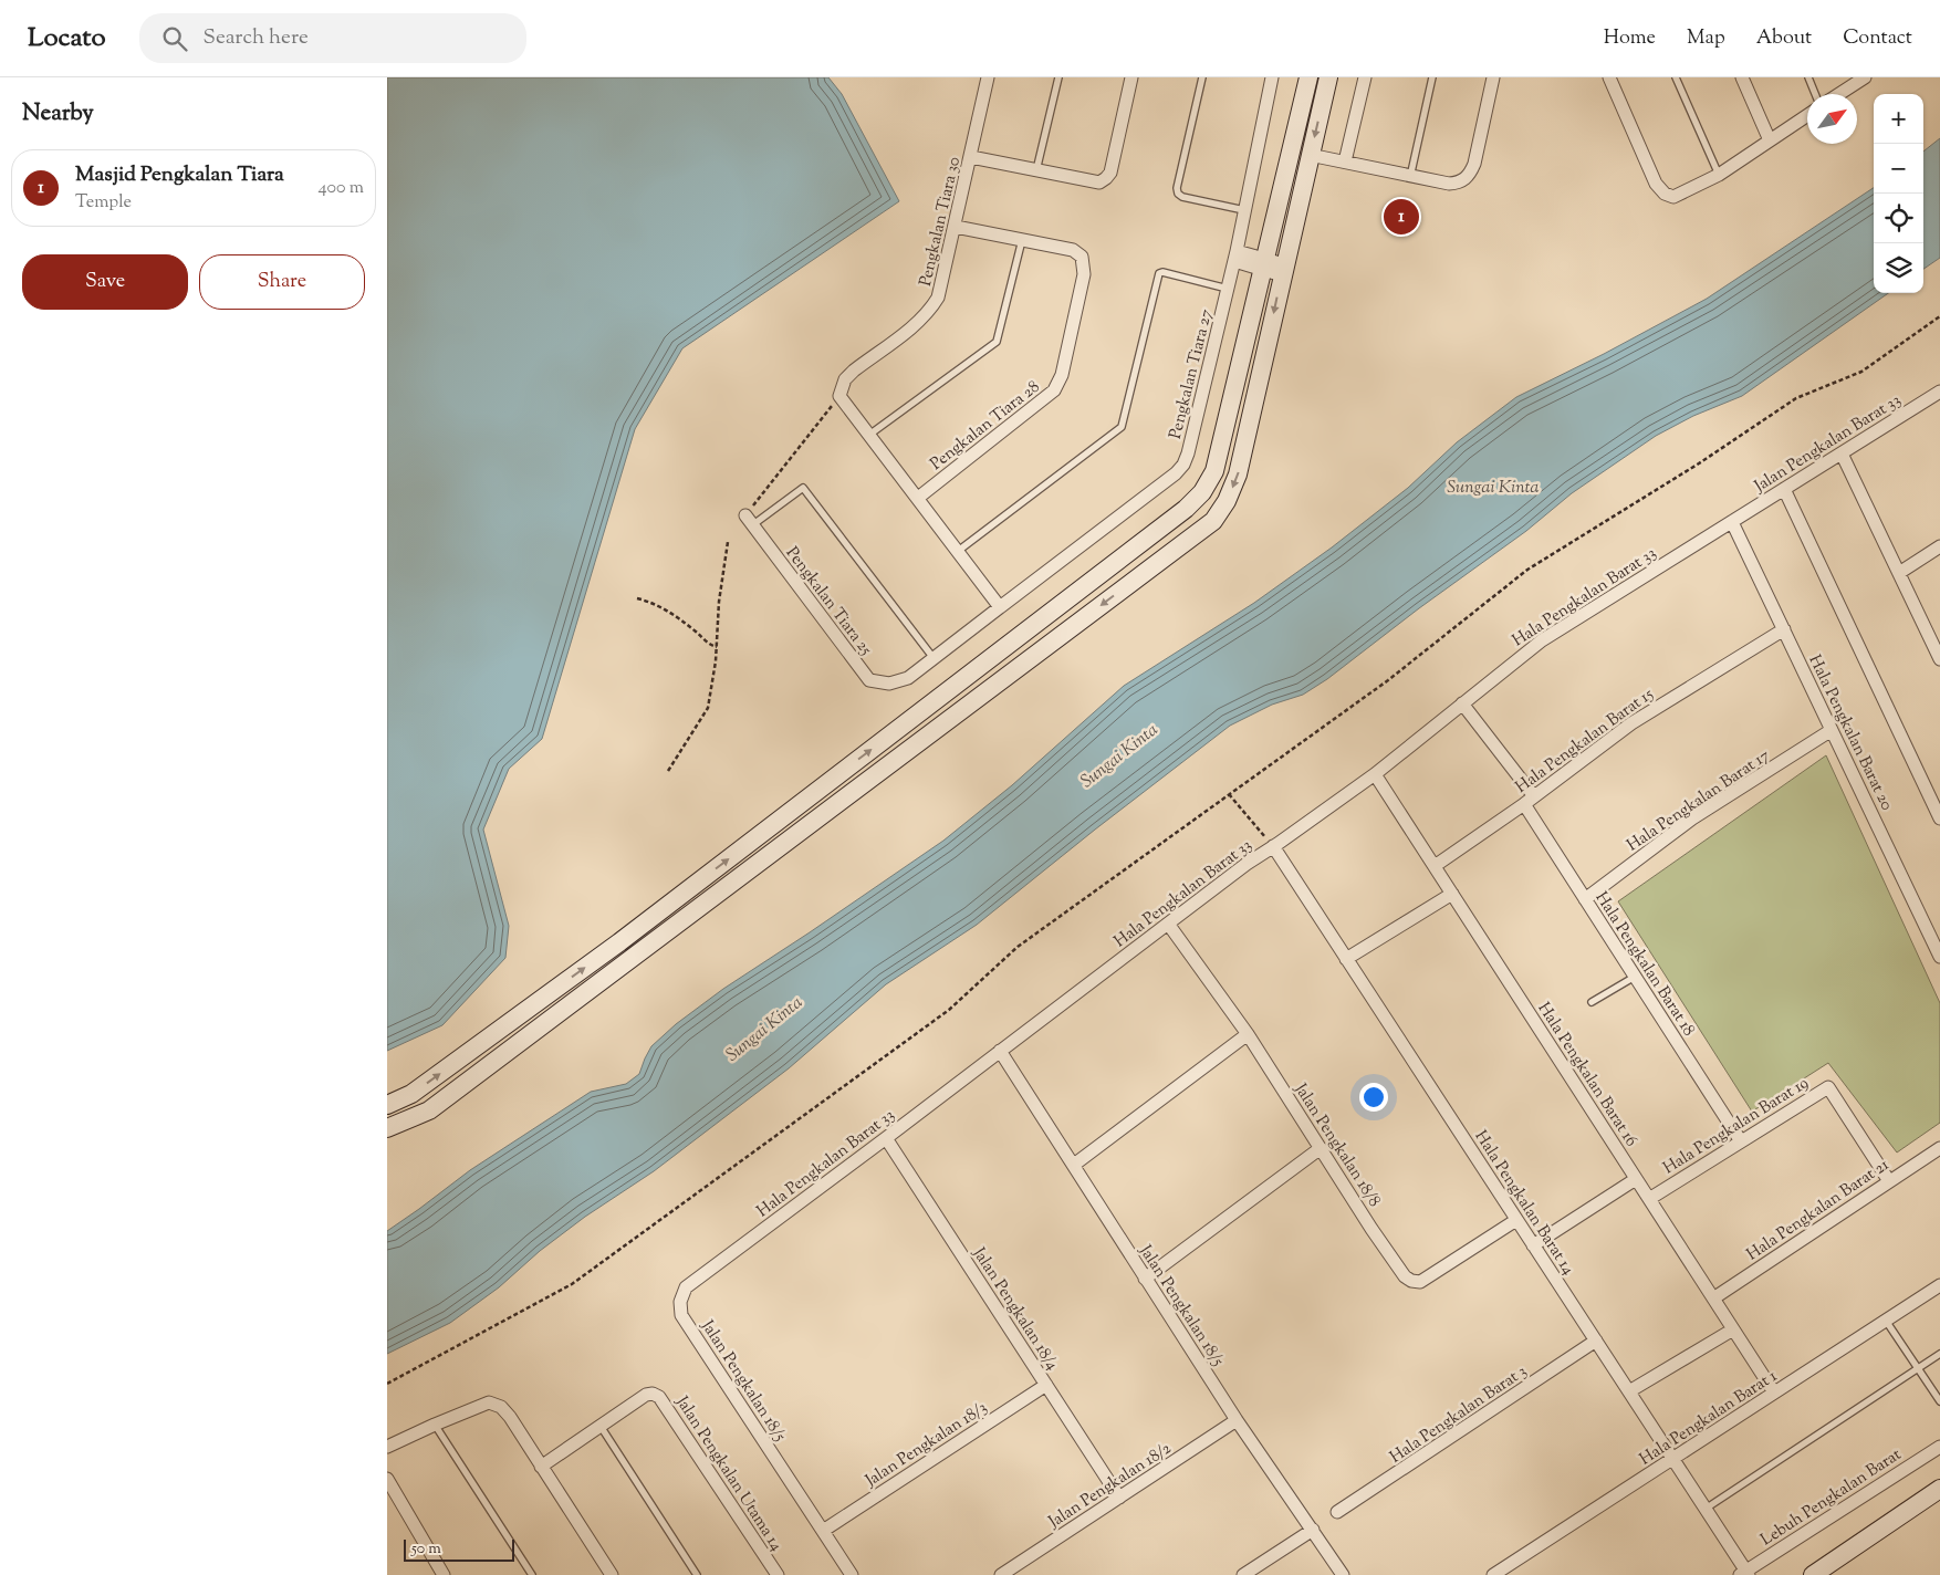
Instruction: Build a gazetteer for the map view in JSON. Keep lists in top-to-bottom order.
{
  "streets": {
    "street": [
      "Pengkalan Tiara 30",
      "Pengkalan Tiara 27",
      "Pengkalan Tiara 28",
      "Jalan Pengkalan Barat 33",
      "Hala Pengkalan Barat 33",
      "Pengkalan Tiara 25",
      "Hala Pengkalan Barat 20",
      "Hala Pengkalan Barat 15",
      "Hala Pengkalan Barat 17",
      "Hala Pengkalan Barat 18",
      "Hala Pengkalan Barat 16",
      "Hala Pengkalan Barat 19",
      "Jalan Pengkalan 18/8",
      "Hala Pengkalan Barat 14",
      "Hala Pengkalan Barat 21",
      "Jalan Pengkalan 18/5",
      "Jalan Pengkalan 18/4",
      "Hala Pengkalan Barat 3",
      "Hala Pengkalan Barat 1",
      "Jalan Pengkalan 18/3",
      "Jalan Pengkalan Utama 14",
      "Jalan Pengkalan 18/2",
      "Lebuh Pengkalan Barat"
    ]
  },
  "crossings": [
    ["Pengkalan Tiara 27", "Pengkalan Tiara 25"],
    ["Jalan Pengkalan Barat 33", "Hala Pengkalan Barat 33"],
    ["Jalan Pengkalan Barat 33", "Hala Pengkalan Barat 20"],
    ["Hala Pengkalan Barat 33", "Hala Pengkalan Barat 20"],
    ["Hala Pengkalan Barat 33", "Hala Pengkalan Barat 18"],
    ["Hala Pengkalan Barat 33", "Hala Pengkalan Barat 16"],
    ["Hala Pengkalan Barat 33", "Jalan Pengkalan 18/8"],
    ["Hala Pengkalan Barat 33", "Hala Pengkalan Barat 14"],
    ["Hala Pengkalan Barat 33", "Jalan Pengkalan 18/5"],
    ["Hala Pengkalan Barat 33", "Jalan Pengkalan 18/4"],
    ["Hala Pengkalan Barat 20", "Hala Pengkalan Barat 15"],
    ["Hala Pengkalan Barat 20", "Hala Pengkalan Barat 17"],
    ["Hala Pengkalan Barat 15", "Hala Pengkalan Barat 18"],
    ["Hala Pengkalan Barat 15", "Hala Pengkalan Barat 16"],
    ["Hala Pengkalan Barat 17", "Hala Pengkalan Barat 18"],
    ["Hala Pengkalan Barat 18", "Hala Pengkalan Barat 19"],
    ["Hala Pengkalan Barat 16", "Hala Pengkalan Barat 19"],
    ["Hala Pengkalan Barat 16", "Hala Pengkalan Barat 21"],
    ["Hala Pengkalan Barat 16", "Hala Pengkalan Barat 1"],
    ["Hala Pengkalan Barat 19", "Hala Pengkalan Barat 21"],
    ["Jalan Pengkalan 18/8", "Hala Pengkalan Barat 14"],
    ["Hala Pengkalan Barat 14", "Hala Pengkalan Barat 3"],
    ["Hala Pengkalan Barat 14", "Hala Pengkalan Barat 1"],
    ["Hala Pengkalan Barat 14", "Lebuh Pengkalan Barat"],
    ["Jalan Pengkalan 18/5", "Jalan Pengkalan 18/3"],
    ["Jalan Pengkalan 18/5", "Jalan Pengkalan 18/2"],
    ["Jalan Pengkalan 18/4", "Jalan Pengkalan 18/3"],
    ["Jalan Pengkalan 18/4", "Jalan Pengkalan 18/2"]
  ],
  "water": ["Sungai Kinta"],
  "scale_bar": "50 m",
  "north": "top right",
  "page": {
    "header": "Locato",
    "search": "Search here",
    "nav": [
      "Home",
      "Map",
      "About",
      "Contact"
    ],
    "heading": "Nearby",
    "map_buttons": ["+", "−"],
    "list": [
      {
        "mark": "1",
        "name": "Masjid Pengkalan Tiara",
        "note": "Temple",
        "value": "400 m"
      }
    ],
    "pins": "1",
    "buttons": ["Save", "Share"],
    "scale": "50 m"
  }
}
